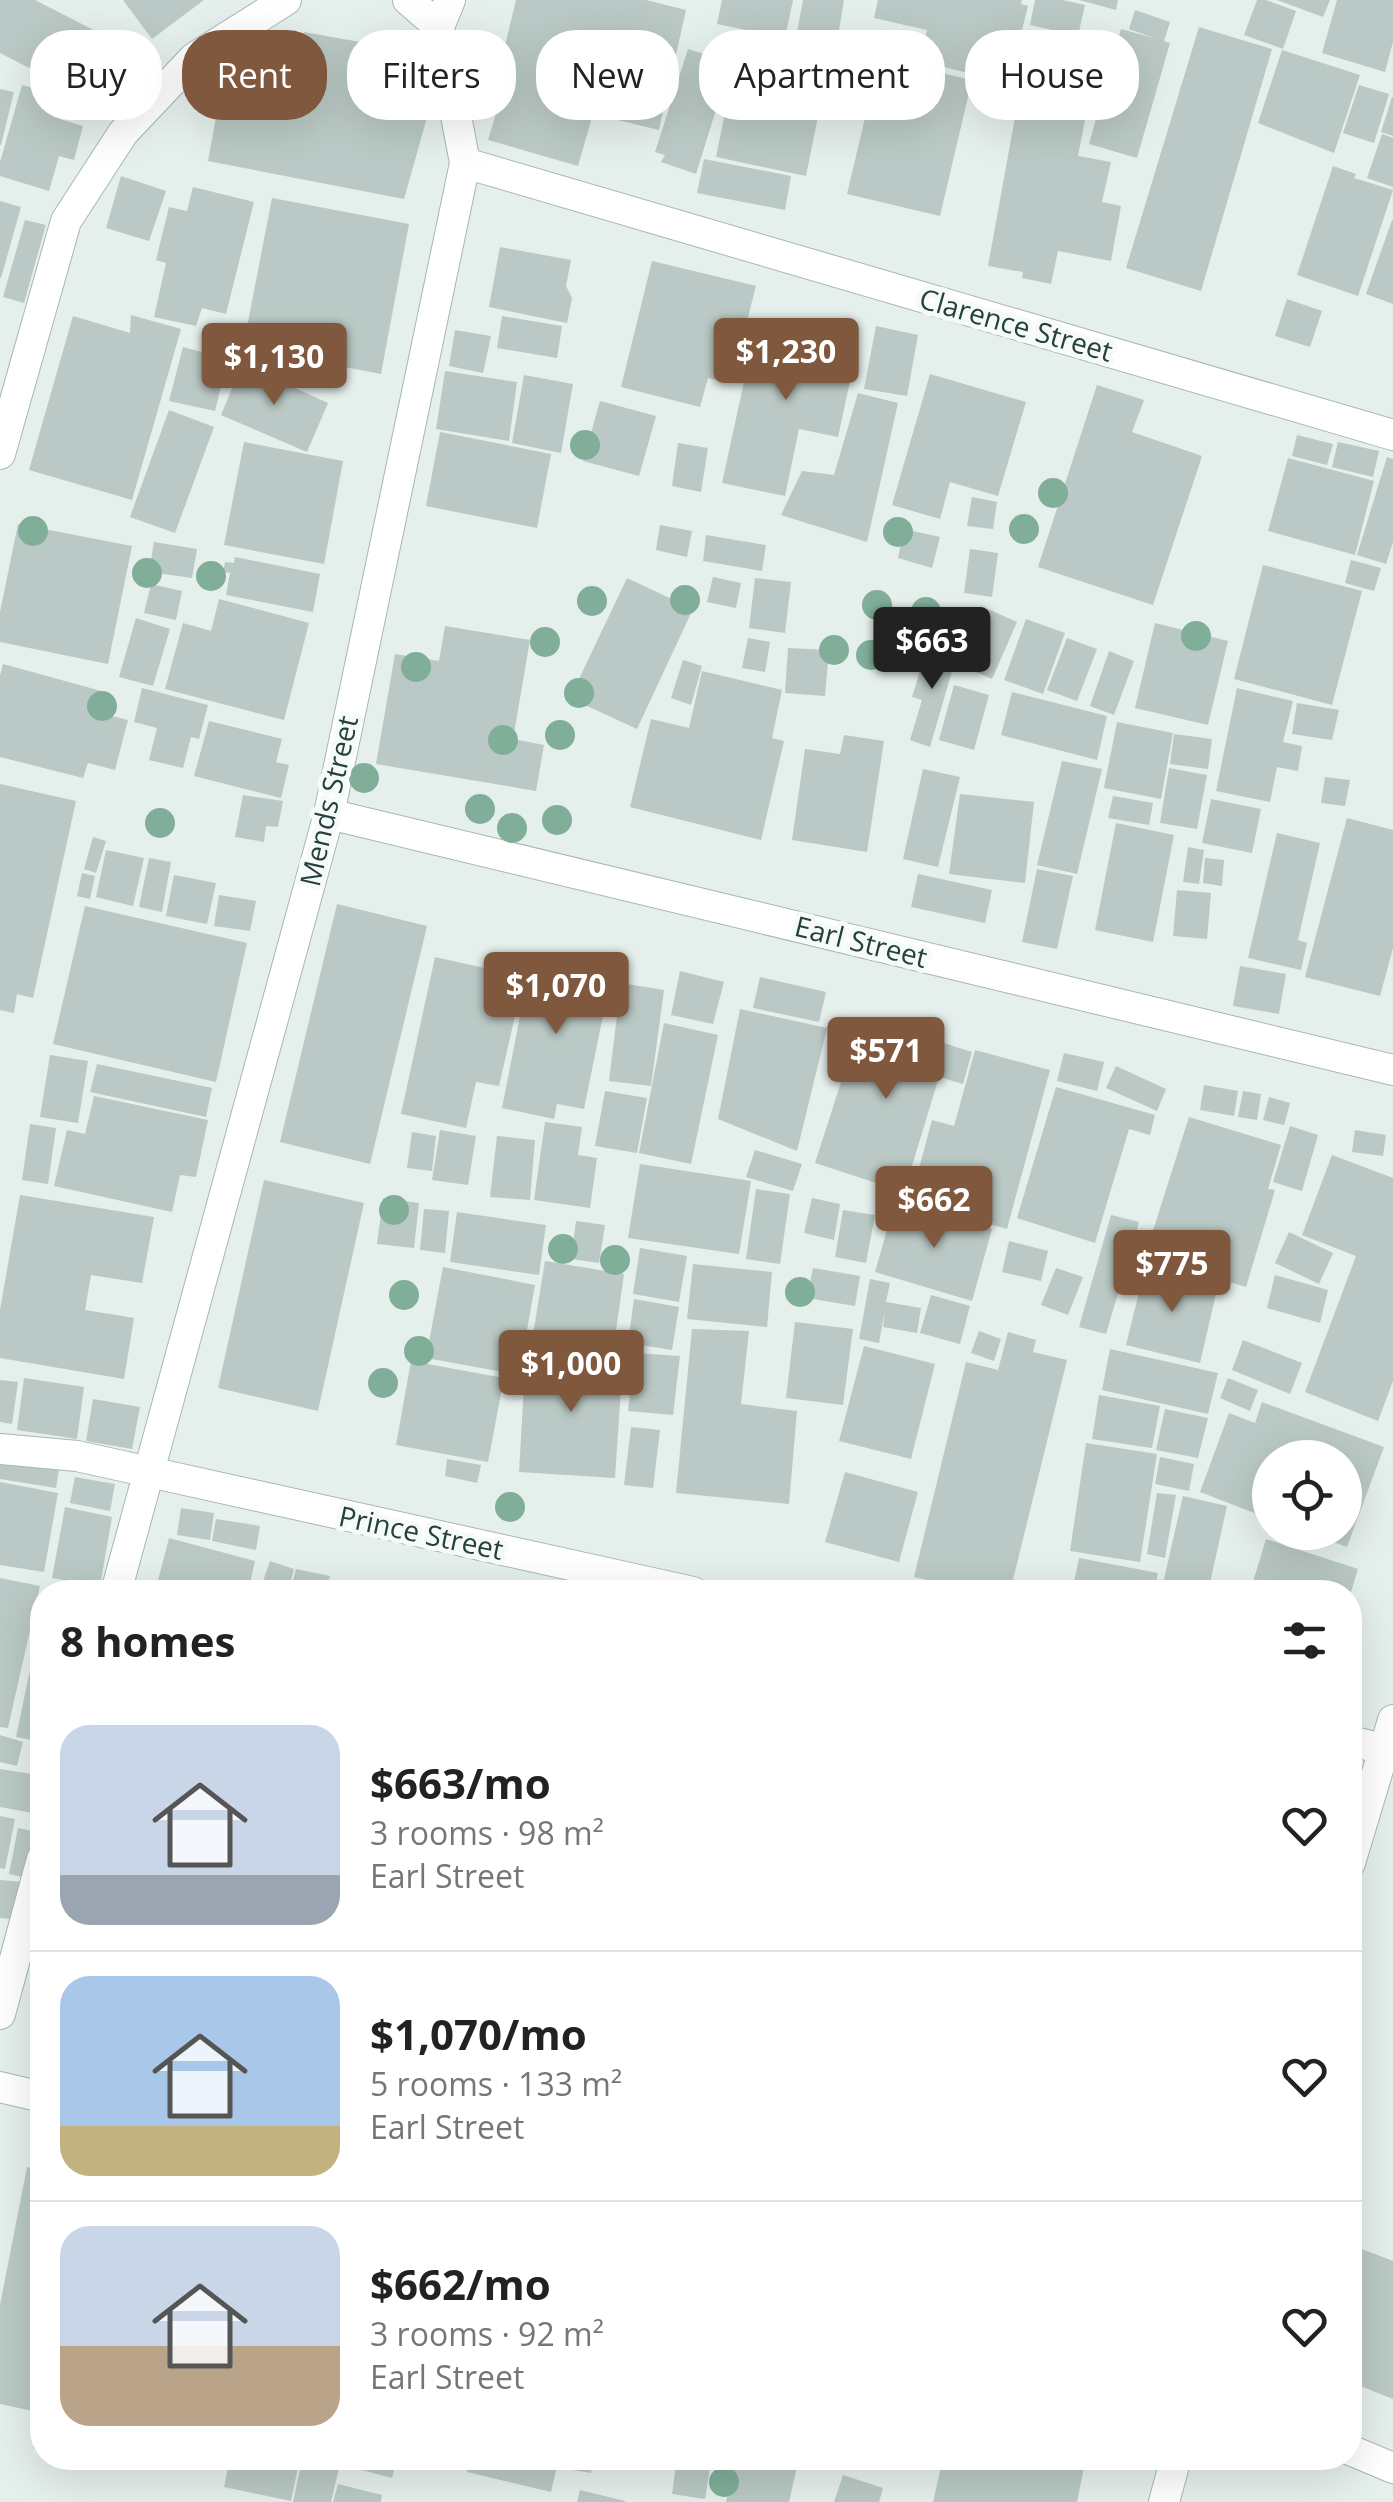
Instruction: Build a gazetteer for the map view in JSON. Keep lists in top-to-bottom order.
{
  "streets": {
    "street": [
      "Clarence Street",
      "Mends Street",
      "Earl Street",
      "Prince Street"
    ]
  },
  "crossings": [
    ["Clarence Street", "Mends Street"],
    ["Mends Street", "Earl Street"],
    ["Mends Street", "Prince Street"]
  ],
  "page": {
    "chip": [
      "Buy",
      "Rent",
      "Filters",
      "New",
      "Apartment",
      "House"
    ],
    "price": [
      "$1,230",
      "$1,130",
      "$663",
      "$1,070",
      "$571",
      "$662",
      "$775",
      "$1,000"
    ],
    "heading": "8 homes",
    "list": [
      {
        "name": "$663/mo",
        "note": "3 rooms · 98 m² · Earl Street"
      },
      {
        "name": "$1,070/mo",
        "note": "5 rooms · 133 m² · Earl Street"
      },
      {
        "name": "$662/mo",
        "note": "3 rooms · 92 m² · Earl Street"
      }
    ]
  }
}
